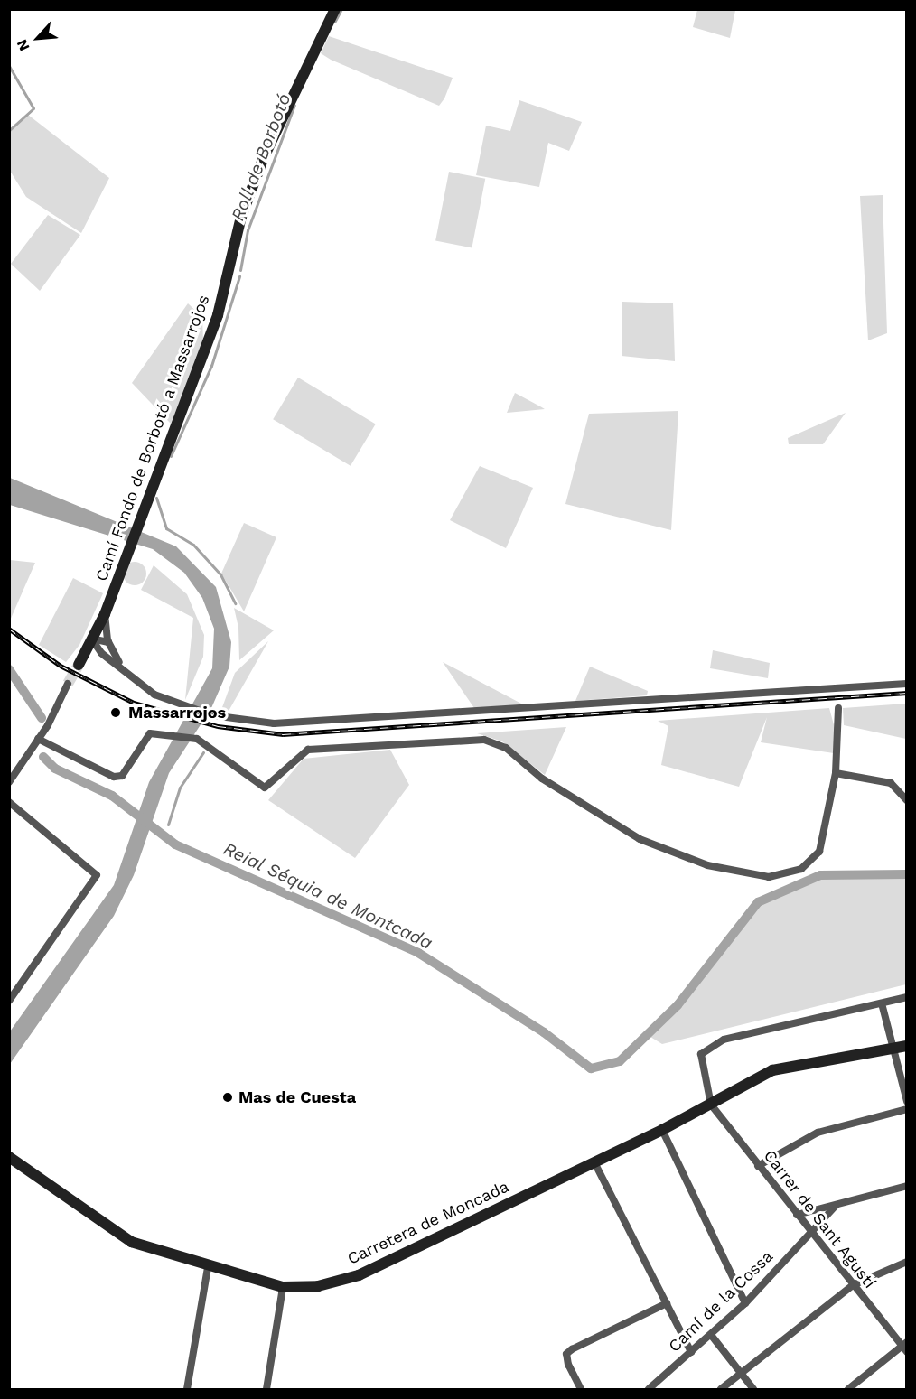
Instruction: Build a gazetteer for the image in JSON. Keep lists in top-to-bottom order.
{
  "streets": {
    "street": [
      "Camí Fondo de Borbotó a Massarrojos",
      "Carrer de Sant Agustí",
      "Carretera de Moncada",
      "Camí de la Cossa"
    ]
  },
  "crossings": [
    ["Carrer de Sant Agustí", "Carretera de Moncada"],
    ["Carrer de Sant Agustí", "Camí de la Cossa"]
  ],
  "water": ["Roll de Borbotó", "Reial Séquia de Montcada"],
  "places": ["Massarrojos", "Mas de Cuesta"],
  "north": "bottom left"
}
